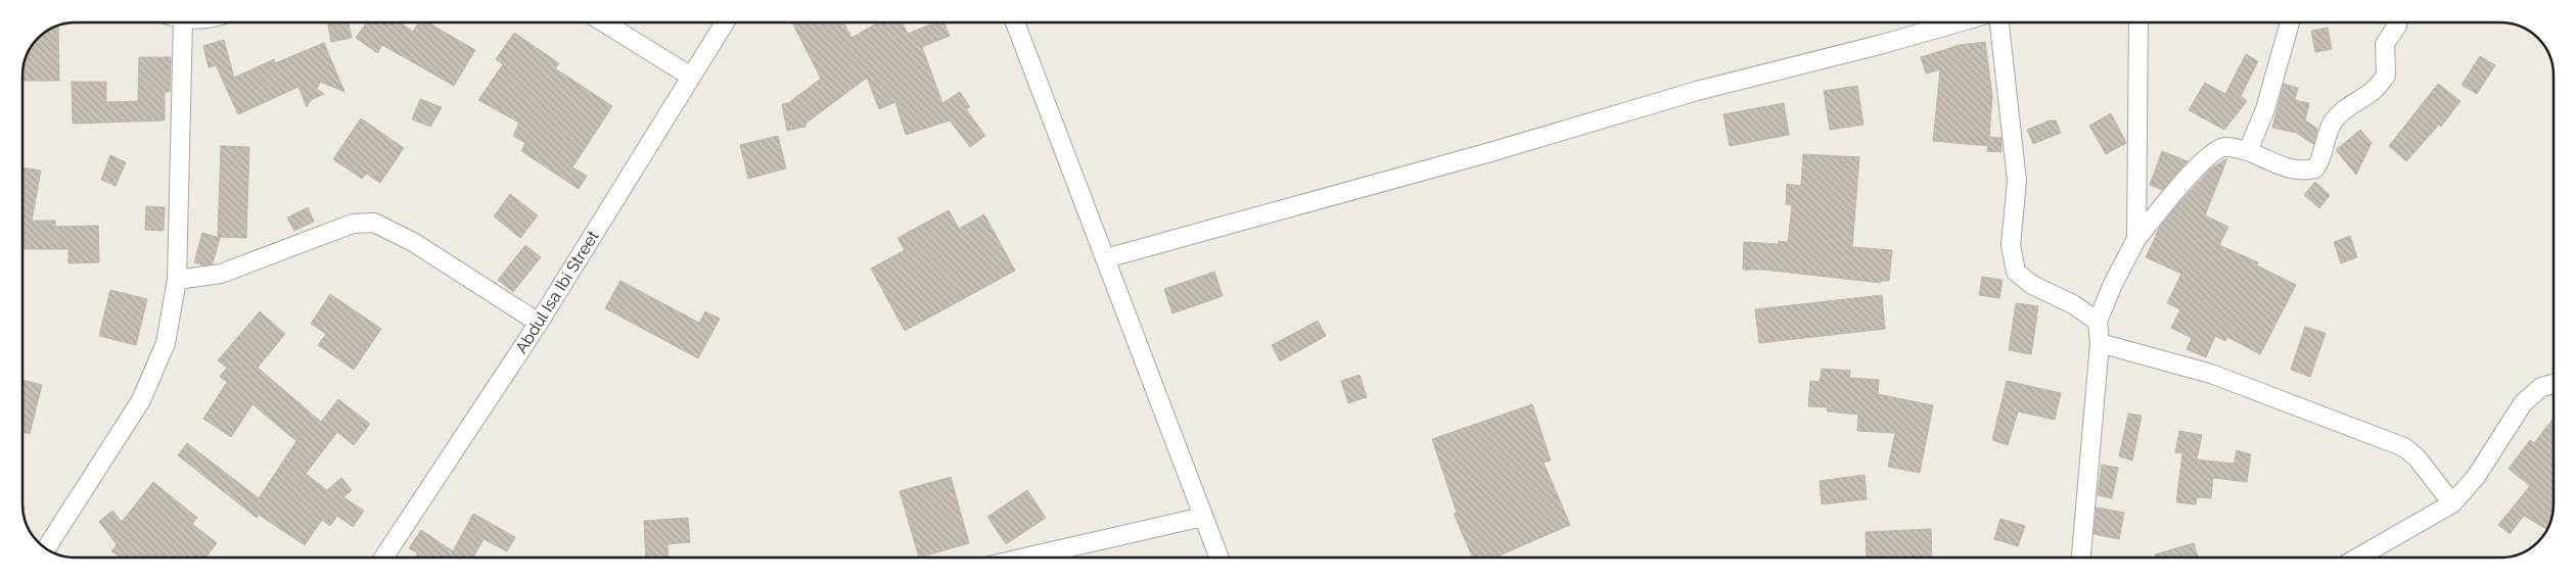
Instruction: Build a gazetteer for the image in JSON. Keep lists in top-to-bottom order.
{
  "streets": {
    "street": ["Abdul Isa Ibi Street"]
  }
}
